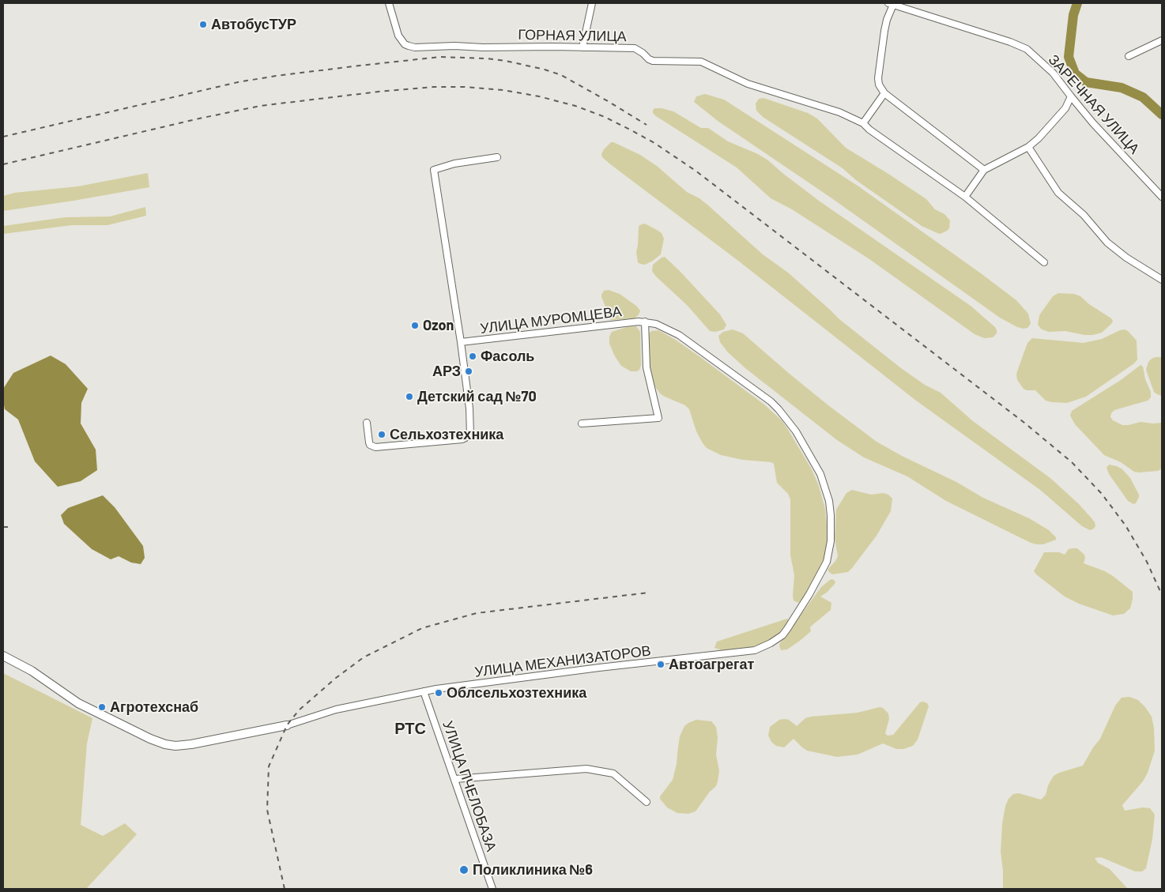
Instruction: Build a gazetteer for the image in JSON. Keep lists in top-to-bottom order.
{
  "streets": {
    "street": [
      "ГОРНАЯ УЛИЦА",
      "ЗАРЕЧНАЯ УЛИЦА",
      "УЛИЦА МУРОМЦЕВА",
      "УЛИЦА МЕХАНИЗАТОРОВ",
      "УЛИЦА ПЧЕЛОБАЗА"
    ]
  },
  "crossings": [
    ["УЛИЦА МУРОМЦЕВА", "УЛИЦА МЕХАНИЗАТОРОВ"],
    ["УЛИЦА МЕХАНИЗАТОРОВ", "УЛИЦА ПЧЕЛОБАЗА"]
  ],
  "districts": ["РТС"],
  "places": [
    "АвтобусТУР",
    "Ozon",
    "Фасоль",
    "АРЗ",
    "Детский сад №70",
    "Сельхозтехника",
    "Автоагрегат",
    "Облсельхозтехника",
    "Агротехснаб",
    "Поликлиника №6"
  ]
}
